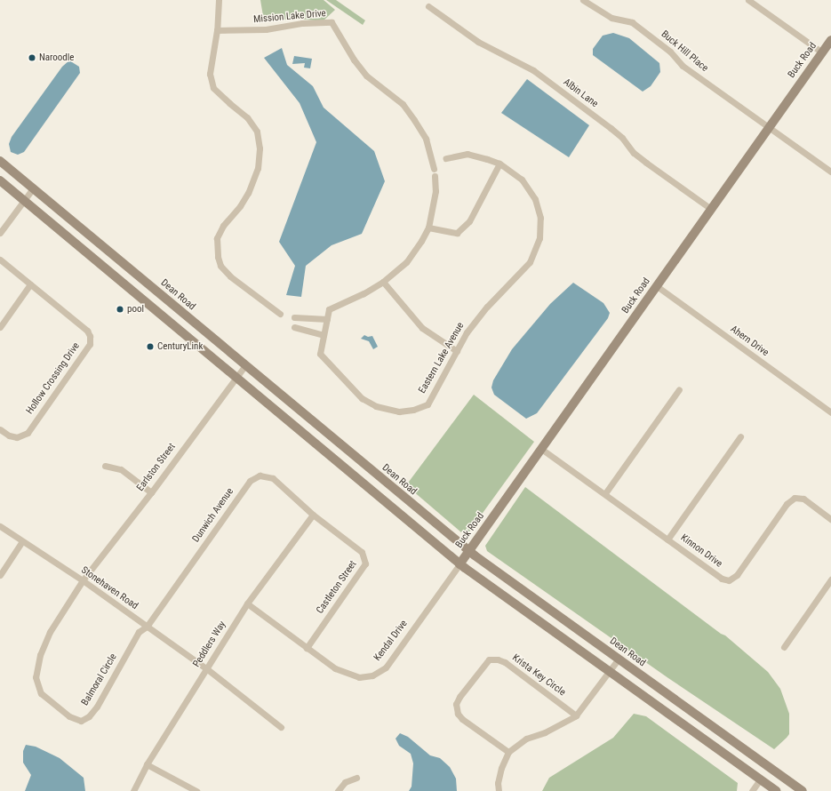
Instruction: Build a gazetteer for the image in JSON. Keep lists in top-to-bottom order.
{
  "streets": {
    "main road": ["Buck Road", "Dean Road"],
    "street": [
      "Mission Lake Drive",
      "Buck Hill Place",
      "Albin Lane",
      "Ahern Drive",
      "Eastern Lake Avenue",
      "Hollow Crossing Drive",
      "Earlston Street",
      "Dunwich Avenue",
      "Kinnon Drive",
      "Castleton Street",
      "Stonehaven Road",
      "Kendal Drive",
      "Peddlers Way",
      "Krista Key Circle",
      "Balmoral Circle"
    ]
  },
  "crossings": [
    ["Buck Hill Place", "Buck Road"],
    ["Buck Road", "Albin Lane"],
    ["Buck Road", "Dean Road"],
    ["Buck Road", "Ahern Drive"],
    ["Buck Road", "Kinnon Drive"],
    ["Buck Road", "Kendal Drive"],
    ["Dean Road", "Earlston Street"],
    ["Earlston Street", "Stonehaven Road"],
    ["Earlston Street", "Balmoral Circle"],
    ["Dunwich Avenue", "Castleton Street"],
    ["Dunwich Avenue", "Stonehaven Road"],
    ["Dunwich Avenue", "Peddlers Way"],
    ["Dunwich Avenue", "Balmoral Circle"],
    ["Castleton Street", "Kendal Drive"],
    ["Castleton Street", "Peddlers Way"],
    ["Stonehaven Road", "Peddlers Way"],
    ["Stonehaven Road", "Balmoral Circle"],
    ["Kendal Drive", "Peddlers Way"]
  ],
  "places": ["Naroodle", "pool", "CenturyLink"]
}
